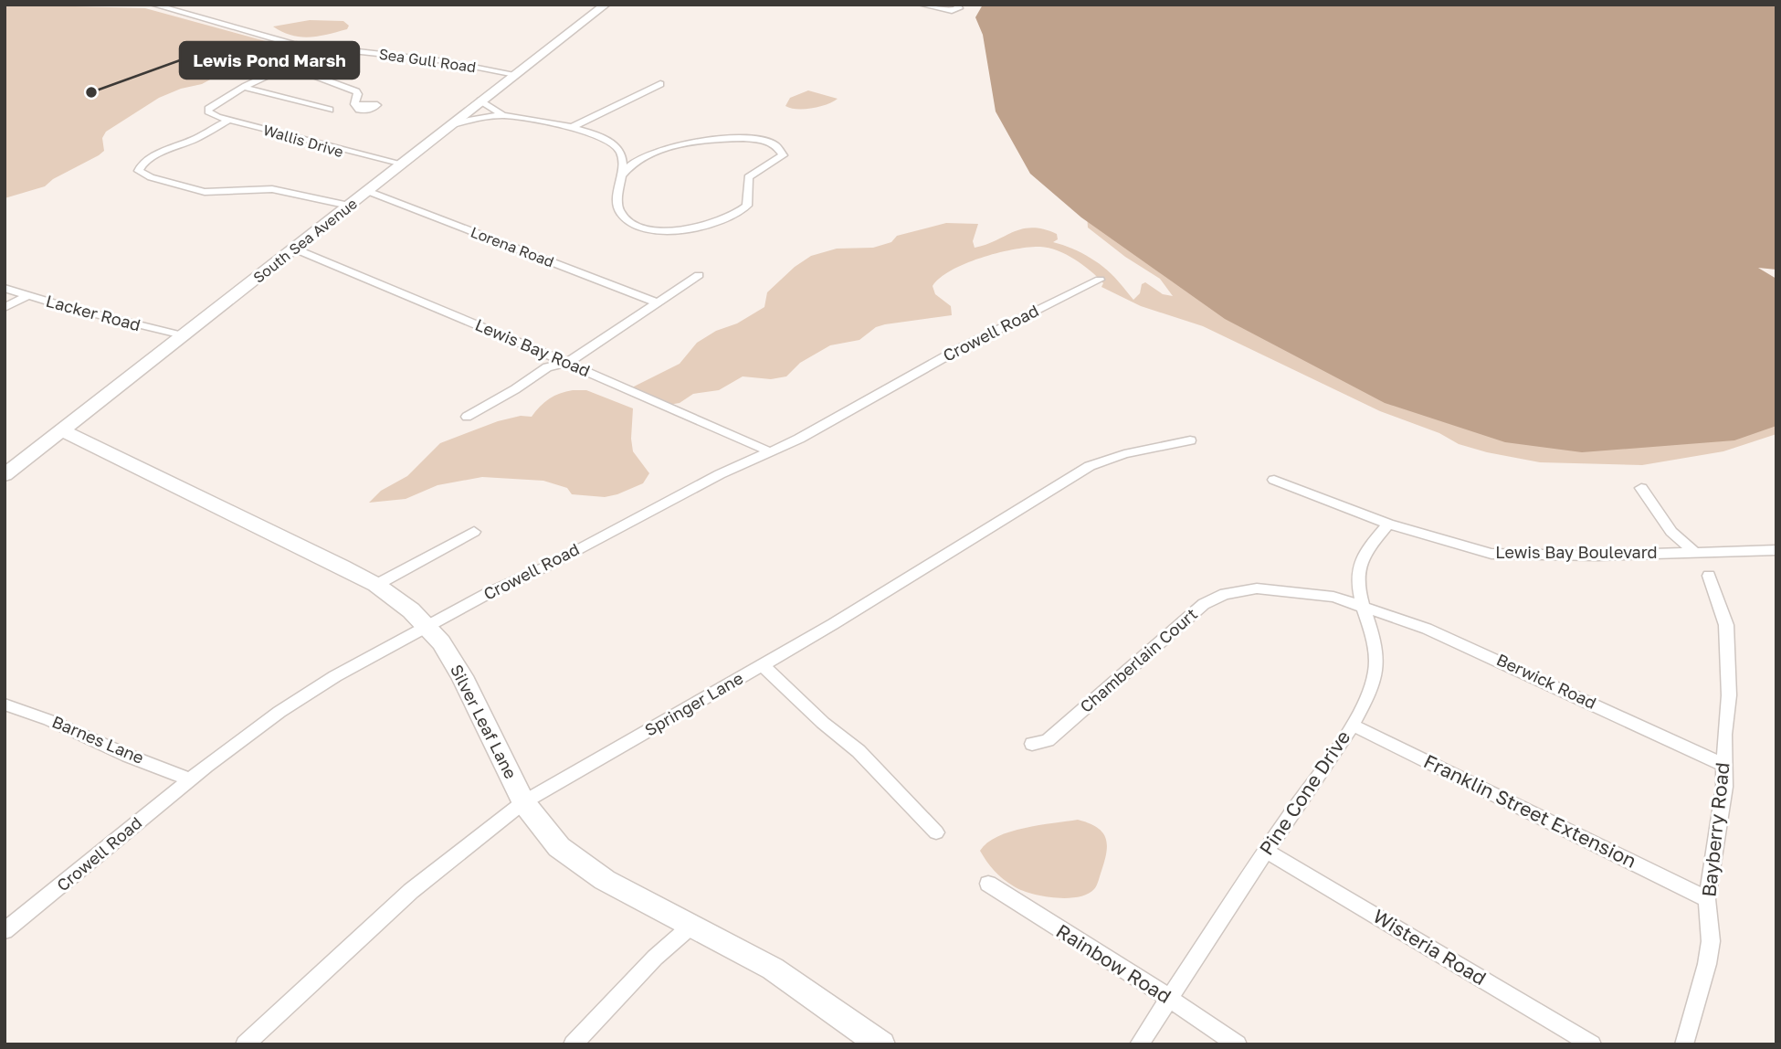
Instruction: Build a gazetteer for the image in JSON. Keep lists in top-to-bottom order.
{
  "streets": {
    "street": [
      "Sea Gull Road",
      "Wallis Drive",
      "South Sea Avenue",
      "Lorena Road",
      "Lacker Road",
      "Crowell Road",
      "Lewis Bay Road",
      "Lewis Bay Boulevard",
      "Chamberlain Court",
      "Berwick Road",
      "Springer Lane",
      "Silver Leaf Lane",
      "Barnes Lane",
      "Pine Cone Drive",
      "Franklin Street Extension",
      "Bayberry Road",
      "Wisteria Road",
      "Rainbow Road"
    ]
  },
  "crossings": [
    ["Sea Gull Road", "South Sea Avenue"],
    ["Wallis Drive", "South Sea Avenue"],
    ["South Sea Avenue", "Lorena Road"],
    ["South Sea Avenue", "Lacker Road"],
    ["South Sea Avenue", "Lewis Bay Road"],
    ["South Sea Avenue", "Silver Leaf Lane"],
    ["Crowell Road", "Lewis Bay Road"],
    ["Crowell Road", "Silver Leaf Lane"],
    ["Crowell Road", "Barnes Lane"],
    ["Lewis Bay Boulevard", "Pine Cone Drive"],
    ["Chamberlain Court", "Berwick Road"],
    ["Chamberlain Court", "Pine Cone Drive"],
    ["Berwick Road", "Pine Cone Drive"],
    ["Berwick Road", "Bayberry Road"],
    ["Springer Lane", "Silver Leaf Lane"],
    ["Pine Cone Drive", "Franklin Street Extension"],
    ["Pine Cone Drive", "Wisteria Road"],
    ["Pine Cone Drive", "Rainbow Road"],
    ["Franklin Street Extension", "Bayberry Road"]
  ],
  "places": ["Lewis Pond Marsh"]
}
